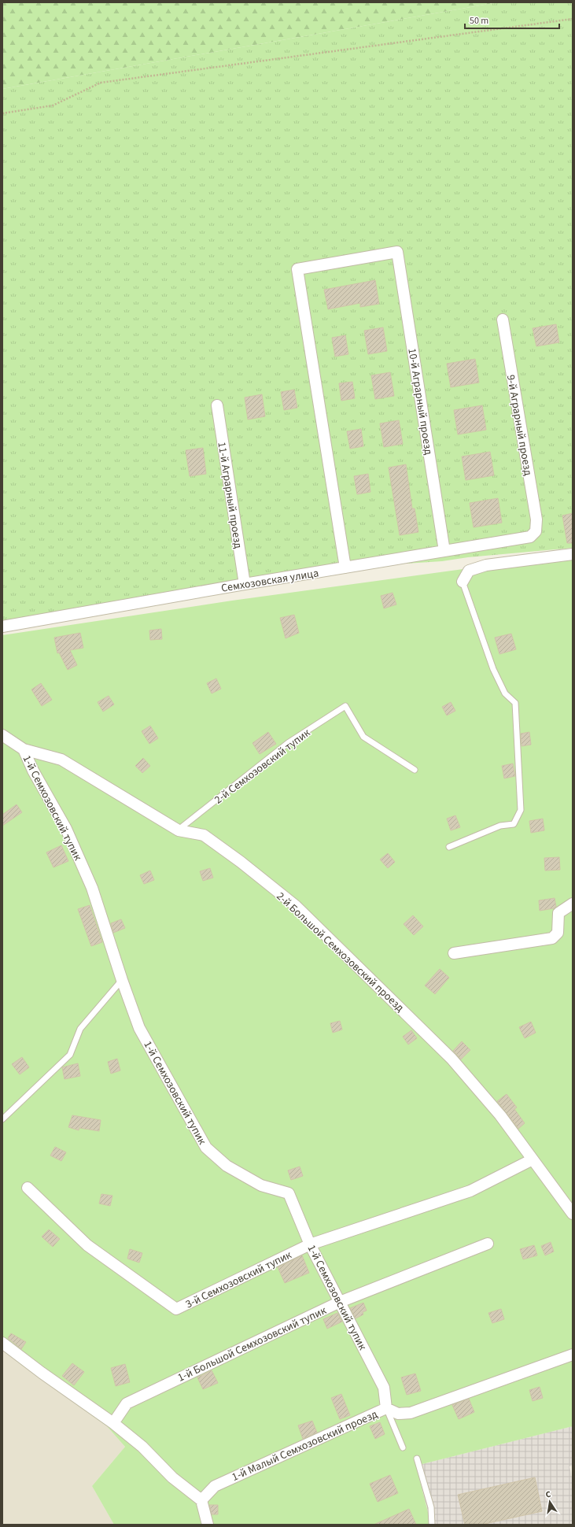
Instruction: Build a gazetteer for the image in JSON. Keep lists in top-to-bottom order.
{
  "streets": {
    "street": [
      "10-й Аграрный проезд",
      "9-й Аграрный проезд",
      "11-й Аграрный проезд",
      "Семхозовская улица",
      "1-й Семхозовский тупик",
      "2-й Большой Семхозовский проезд",
      "3-й Семхозовский тупик",
      "1-й Большой Семхозовский тупик",
      "1-й Малый Семхозовский проезд"
    ],
    "lane": ["2-й Семхозовский тупик"]
  },
  "crossings": [
    ["10-й Аграрный проезд", "Семхозовская улица"],
    ["9-й Аграрный проезд", "Семхозовская улица"],
    ["11-й Аграрный проезд", "Семхозовская улица"],
    ["2-й Семхозовский тупик", "2-й Большой Семхозовский проезд"],
    ["1-й Семхозовский тупик", "2-й Большой Семхозовский проезд"],
    ["1-й Семхозовский тупик", "3-й Семхозовский тупик"],
    ["1-й Семхозовский тупик", "1-й Большой Семхозовский тупик"],
    ["1-й Семхозовский тупик", "1-й Малый Семхозовский проезд"],
    ["2-й Большой Семхозовский проезд", "3-й Семхозовский тупик"]
  ],
  "scale_bar": "50 m",
  "north": "top"
}
